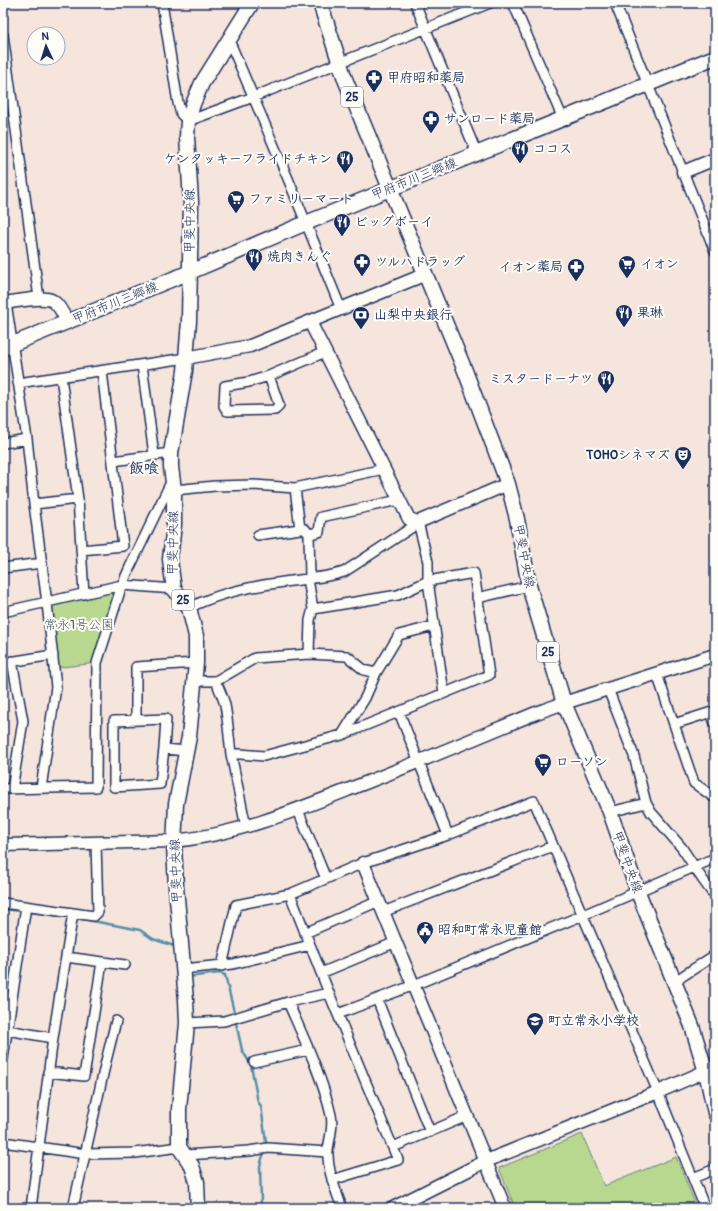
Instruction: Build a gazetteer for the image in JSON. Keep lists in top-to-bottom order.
{
  "streets": {
    "main road": ["25", "甲府市川三郷線", "甲斐中央線"]
  },
  "crossings": [
    ["甲府市川三郷線", "甲斐中央線"]
  ],
  "districts": ["飯喰"],
  "parks": ["常永1号公園"],
  "places": {
    "pharmacy": [
      "甲府昭和薬局",
      "サンロード薬局",
      "ツルハドラッグ",
      "イオン薬局"
    ],
    "restaurant": [
      "ココス",
      "ケンタッキーフライドチキン",
      "ビッグボーイ",
      "焼肉きんぐ",
      "果琳",
      "ミスタードーナツ"
    ],
    "supermarket": ["ファミリーマート", "イオン", "ローソン"],
    "bank": ["山梨中央銀行"],
    "theatre": ["TOHOシネマズ"],
    "public building": ["昭和町常永児童館"],
    "school or university": ["町立常永小学校"]
  },
  "north": "top"
}
